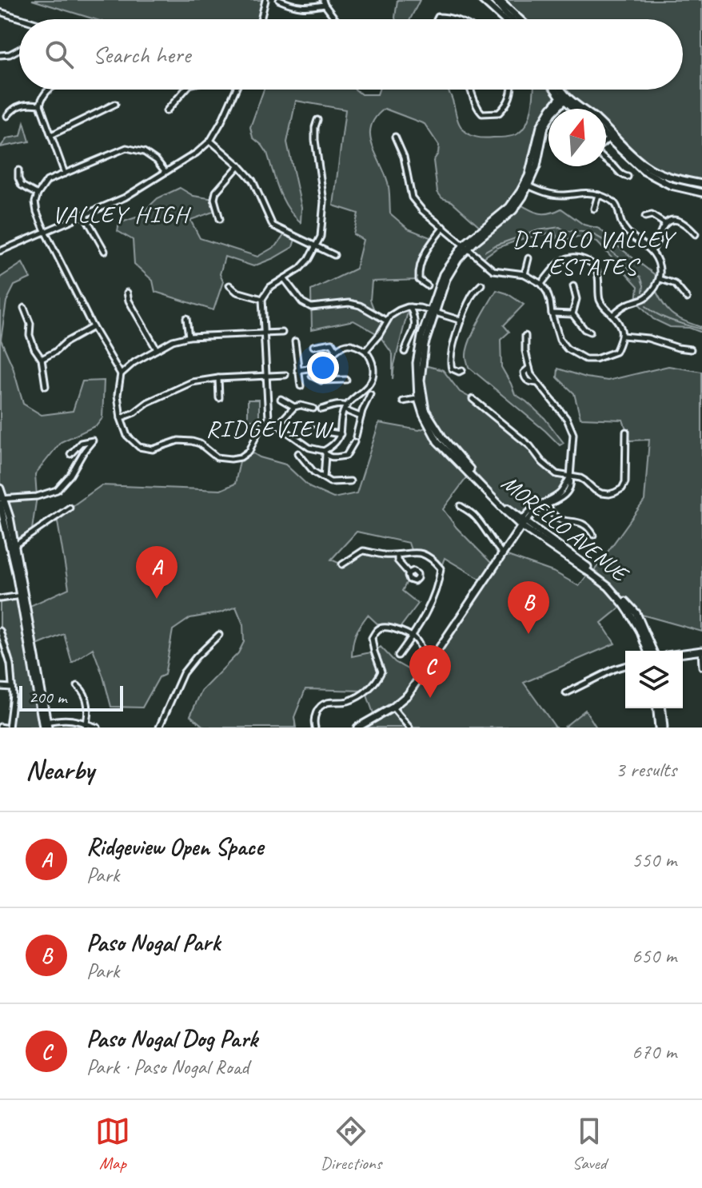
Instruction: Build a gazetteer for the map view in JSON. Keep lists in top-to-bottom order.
{
  "streets": {
    "street": ["MORELLO AVENUE"]
  },
  "districts": ["VALLEY HIGH", "DIABLO VALLEY ESTATES", "RIDGEVIEW"],
  "scale_bar": "200 m",
  "north": "top",
  "page": {
    "search": "Search here",
    "pins": ["A", "B", "C"],
    "scale": "200 m",
    "heading": ["Nearby", "3 results"],
    "list": [
      {
        "mark": "A",
        "name": "Ridgeview Open Space",
        "note": "Park",
        "value": "550 m"
      },
      {
        "mark": "B",
        "name": "Paso Nogal Park",
        "note": "Park",
        "value": "650 m"
      },
      {
        "mark": "C",
        "name": "Paso Nogal Dog Park",
        "note": "Park · Paso Nogal Road",
        "value": "670 m"
      }
    ],
    "nav": ["Map", "Directions", "Saved"]
  }
}
